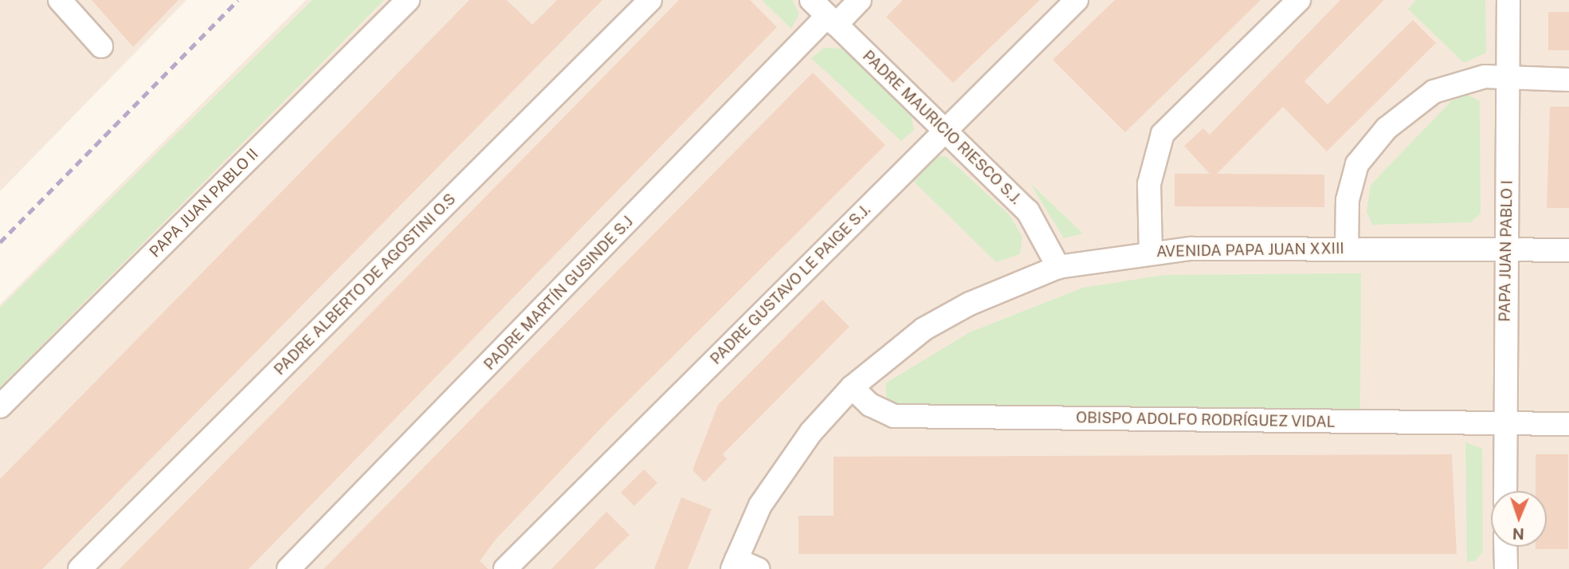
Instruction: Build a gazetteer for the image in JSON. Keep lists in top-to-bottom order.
{
  "streets": {
    "street": [
      "PADRE MAURICIO RIESCO S.J.",
      "PAPA JUAN PABLO II",
      "AVENIDA PAPA JUAN XXIII",
      "PAPA JUAN PABLO I",
      "PADRE ALBERTO DE AGOSTINI O.S",
      "PADRE GUSTAVO LE PAIGE S.J.",
      "PADRE MARTÍN GUSINDE S.J",
      "OBISPO ADOLFO RODRÍGUEZ VIDAL"
    ]
  },
  "crossings": [
    ["PADRE MAURICIO RIESCO S.J.", "AVENIDA PAPA JUAN XXIII"],
    ["PADRE MAURICIO RIESCO S.J.", "PADRE GUSTAVO LE PAIGE S.J."],
    ["PADRE MAURICIO RIESCO S.J.", "PADRE MARTÍN GUSINDE S.J"],
    ["AVENIDA PAPA JUAN XXIII", "PAPA JUAN PABLO I"],
    ["AVENIDA PAPA JUAN XXIII", "OBISPO ADOLFO RODRÍGUEZ VIDAL"],
    ["PAPA JUAN PABLO I", "OBISPO ADOLFO RODRÍGUEZ VIDAL"]
  ],
  "north": "bottom"
}
